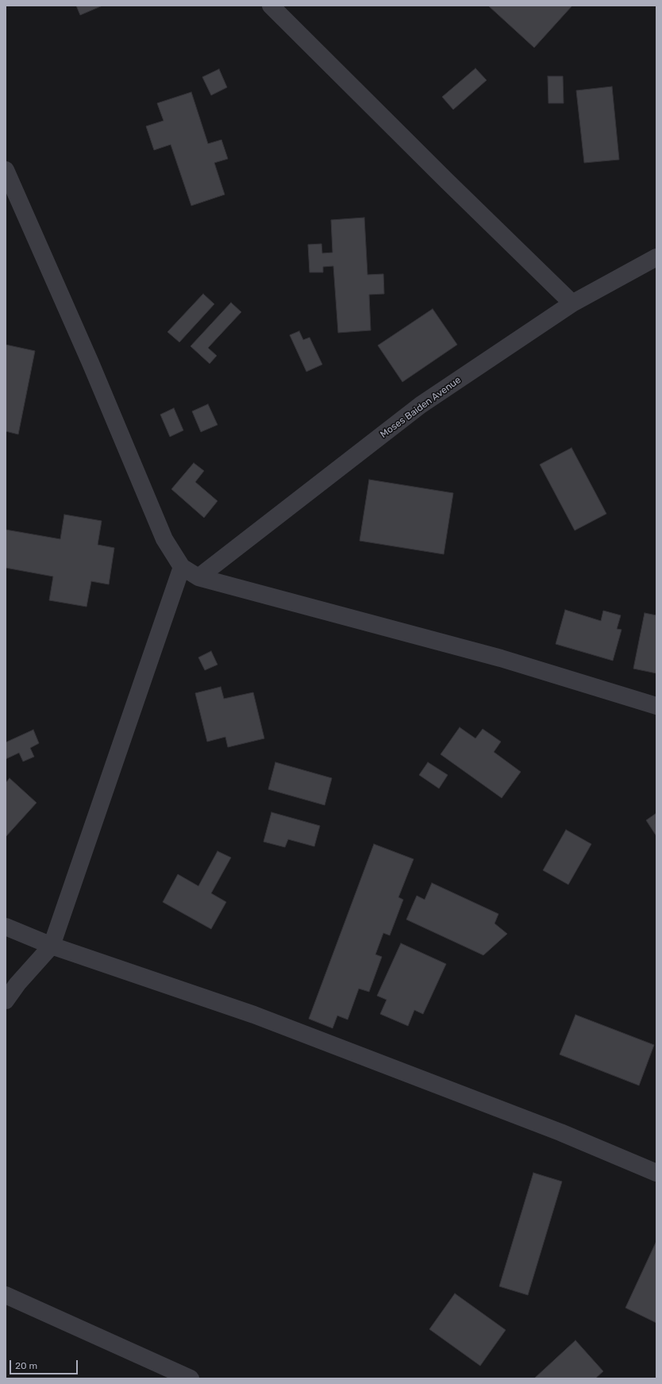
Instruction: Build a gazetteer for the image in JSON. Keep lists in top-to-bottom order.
{
  "streets": {
    "street": ["Moses Baiden Avenue"]
  },
  "scale_bar": "20 m"
}
